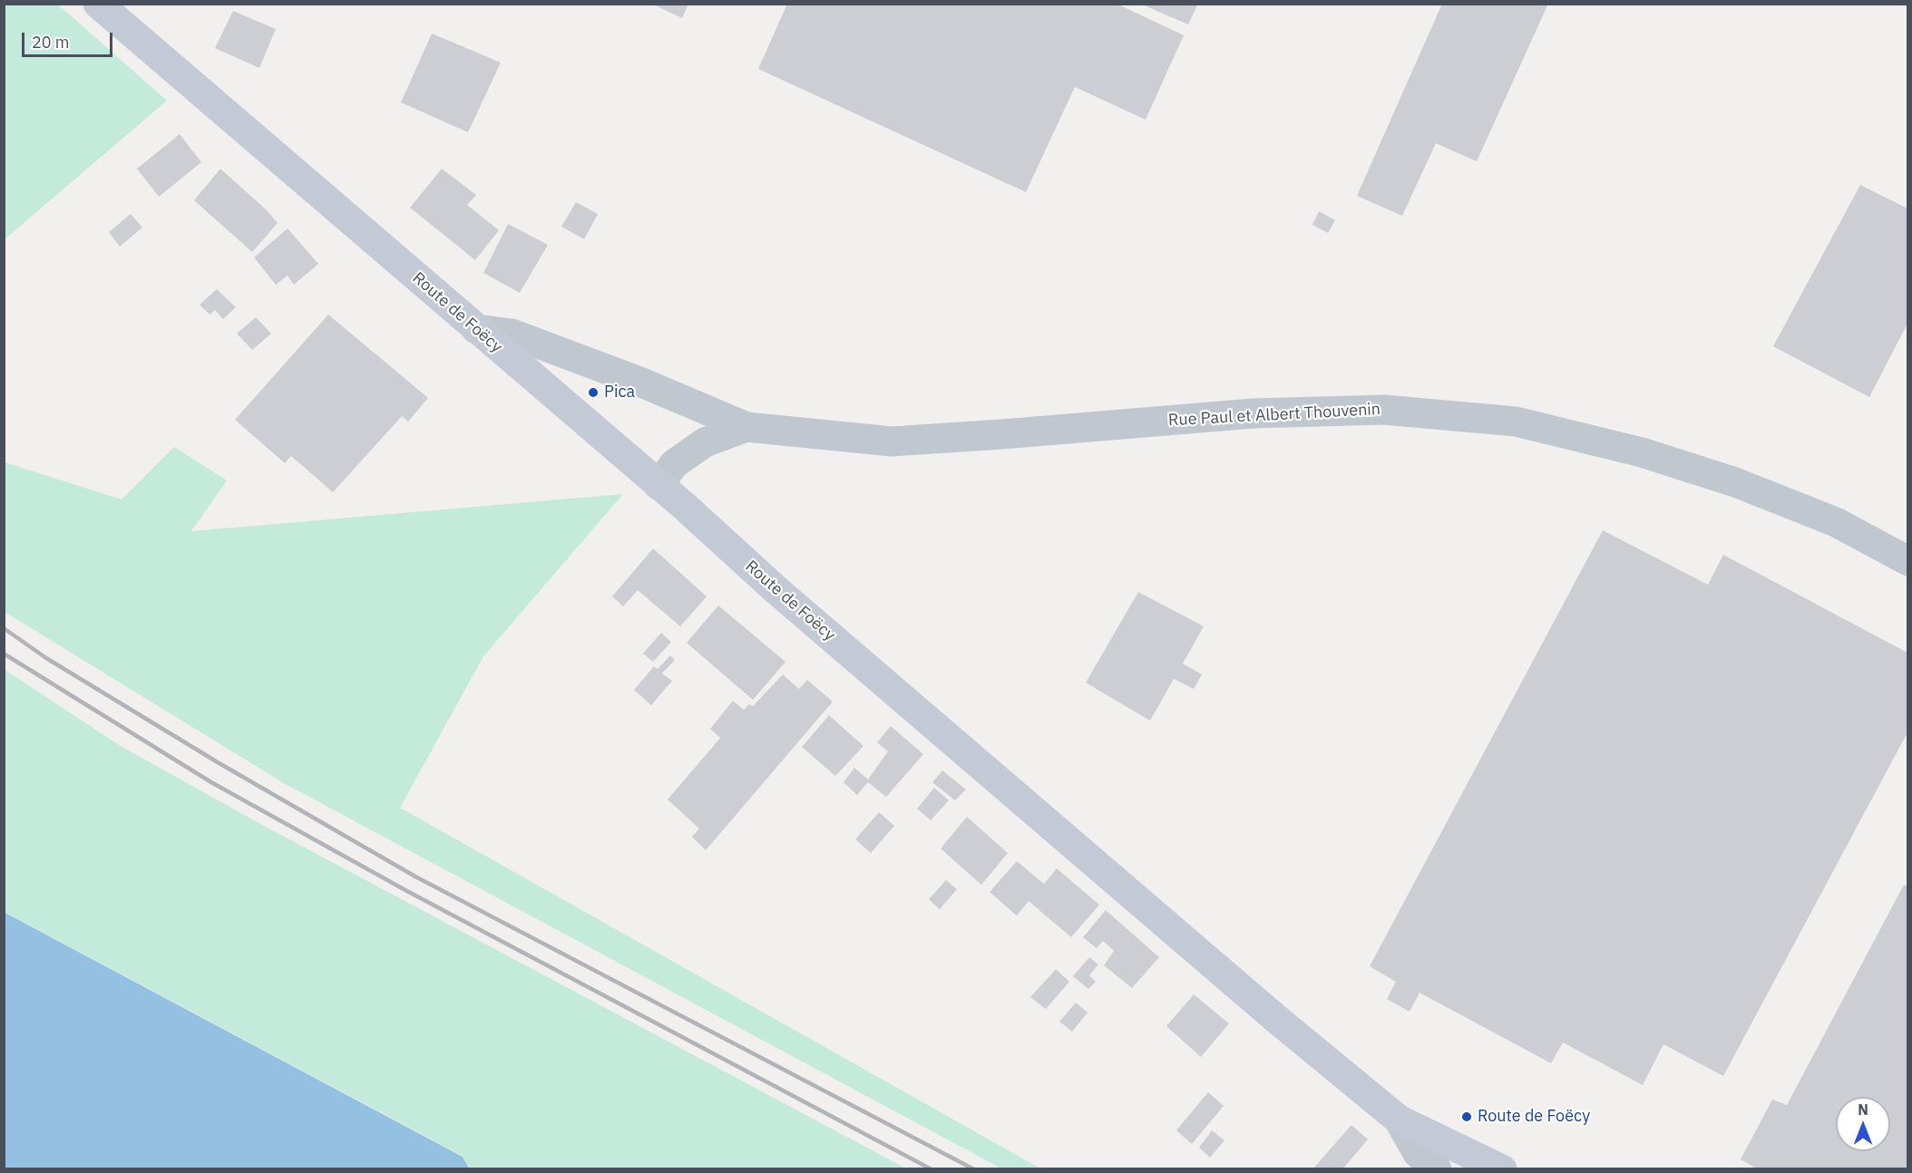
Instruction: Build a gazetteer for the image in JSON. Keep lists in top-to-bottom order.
{
  "streets": {
    "street": ["Route de Foëcy", "Rue Paul et Albert Thouvenin"]
  },
  "crossings": [
    ["Route de Foëcy", "Rue Paul et Albert Thouvenin"]
  ],
  "places": ["Pica", "Route de Foëcy"],
  "scale_bar": "20 m",
  "north": "top"
}
